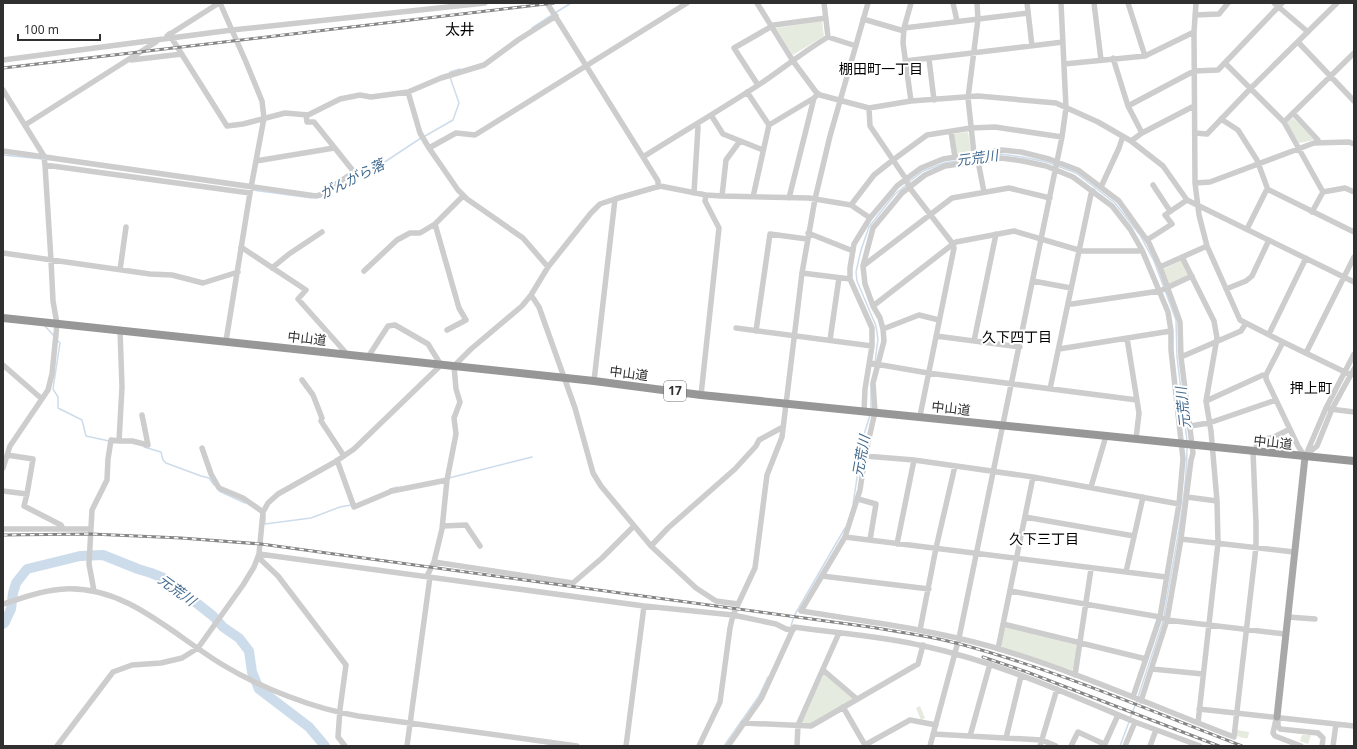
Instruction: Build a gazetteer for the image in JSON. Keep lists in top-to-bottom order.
{
  "streets": {
    "highway": ["中山道", "17"]
  },
  "districts": [
    "太井",
    "棚田町一丁目",
    "久下四丁目",
    "押上町",
    "久下三丁目"
  ],
  "water": ["元荒川", "がんがら落"],
  "scale_bar": "100 m"
}
